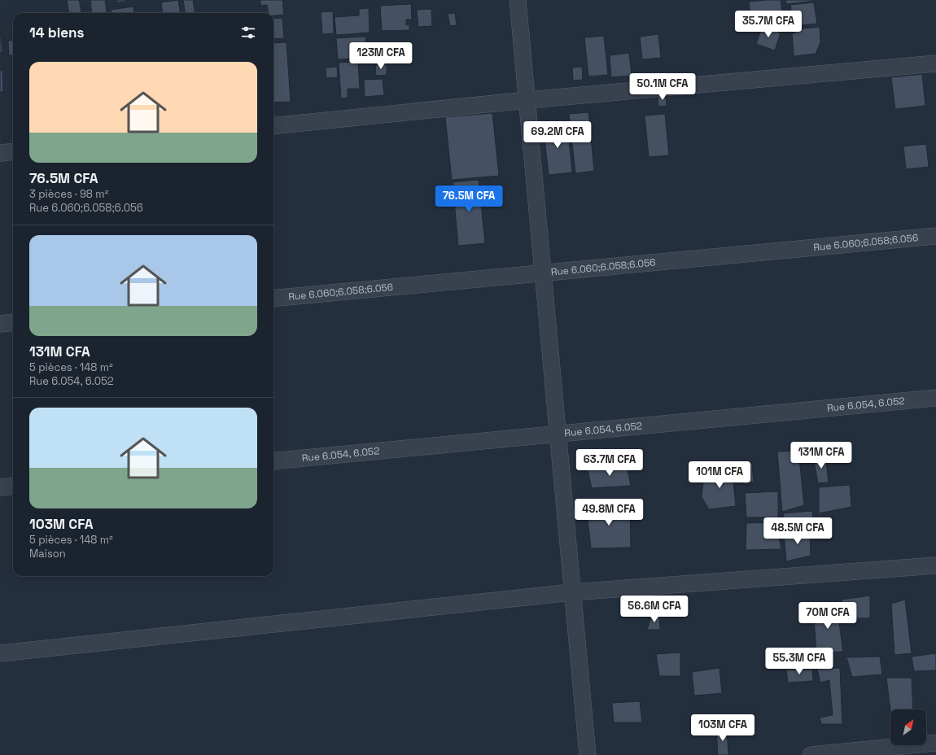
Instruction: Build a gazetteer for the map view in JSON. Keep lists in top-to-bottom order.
{
  "streets": {
    "street": ["Rue 6.060;6.058;6.056", "Rue 6.054, 6.052"]
  },
  "north": "top right",
  "page": {
    "price": [
      "35.7M CFA",
      "123M CFA",
      "50.1M CFA",
      "69.2M CFA",
      "76.5M CFA",
      "131M CFA",
      "63.7M CFA",
      "101M CFA",
      "49.8M CFA",
      "48.5M CFA",
      "56.6M CFA",
      "70M CFA",
      "55.3M CFA",
      "103M CFA"
    ],
    "heading": "14 biens",
    "list": [
      {
        "name": "76.5M CFA",
        "note": "3 pièces · 98 m² · Rue 6.060;6.058;6.056"
      },
      {
        "name": "131M CFA",
        "note": "5 pièces · 148 m² · Rue 6.054, 6.052"
      },
      {
        "name": "103M CFA",
        "note": "5 pièces · 148 m² · Maison"
      }
    ]
  }
}
